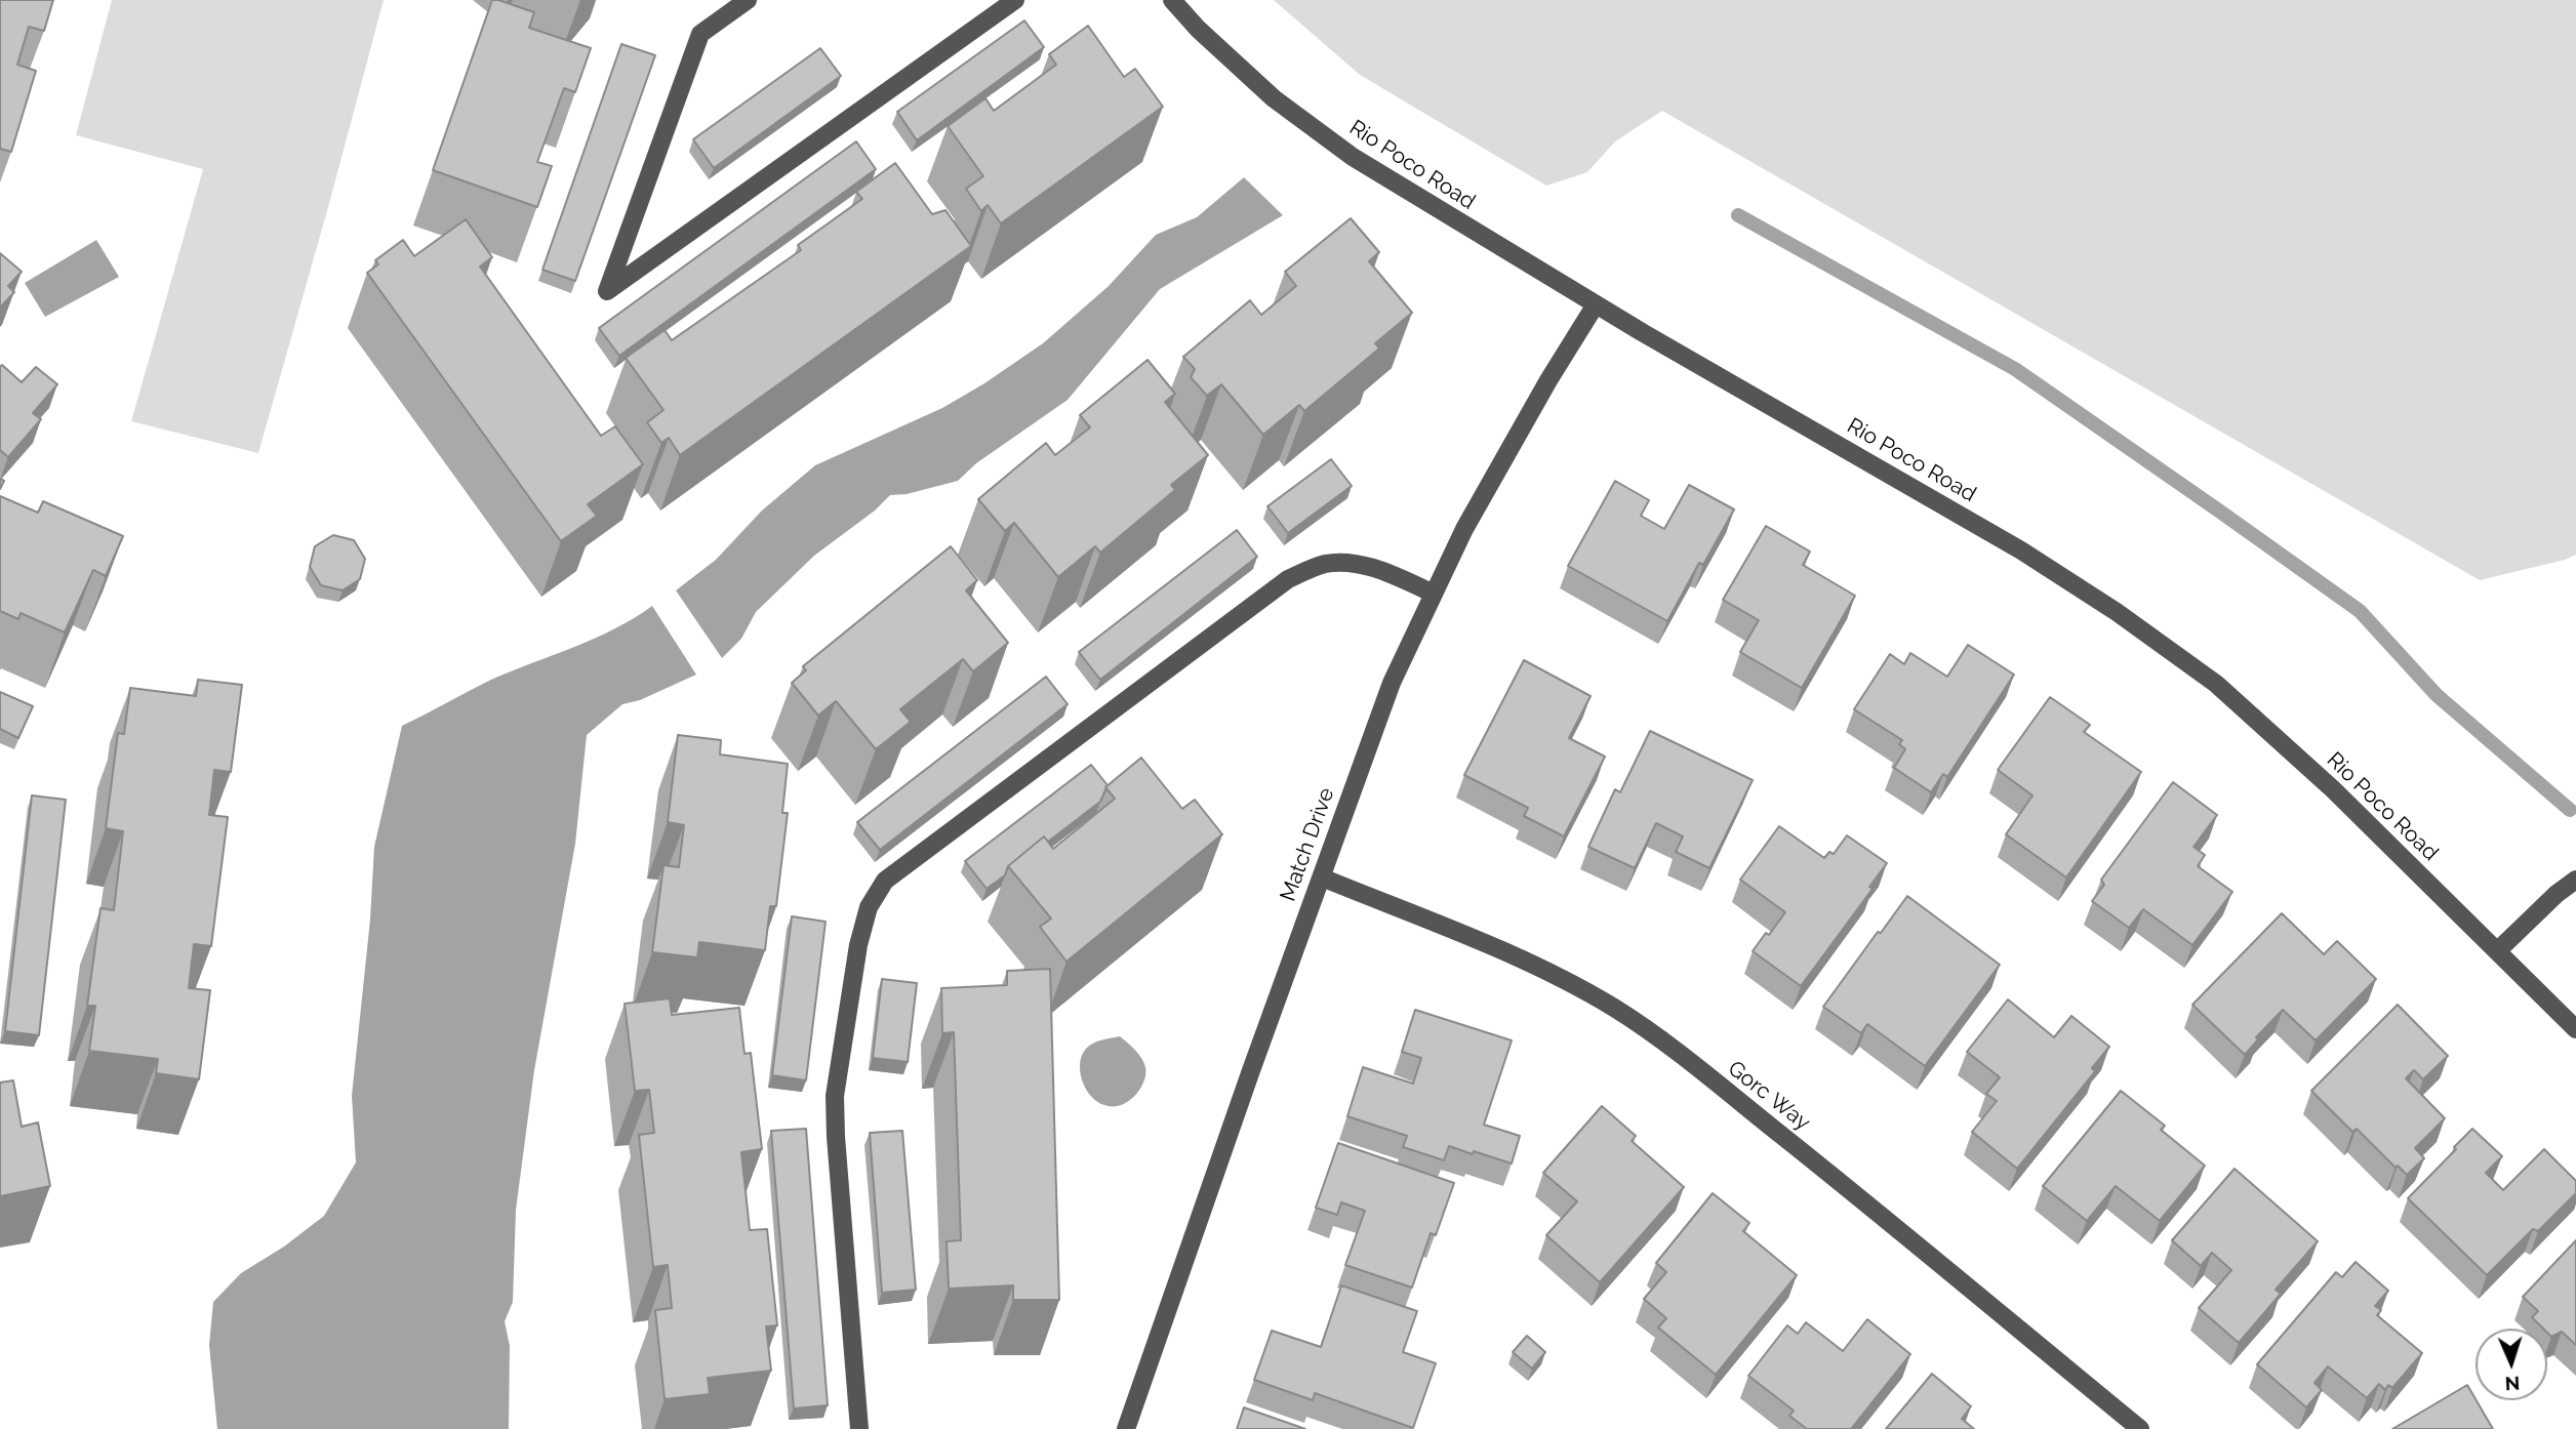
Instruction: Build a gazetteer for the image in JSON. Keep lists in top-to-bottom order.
{
  "streets": {
    "street": ["Rio Poco Road", "Match Drive", "Gorc Way"]
  },
  "crossings": [
    ["Rio Poco Road", "Match Drive"],
    ["Match Drive", "Gorc Way"]
  ],
  "north": "bottom"
}
